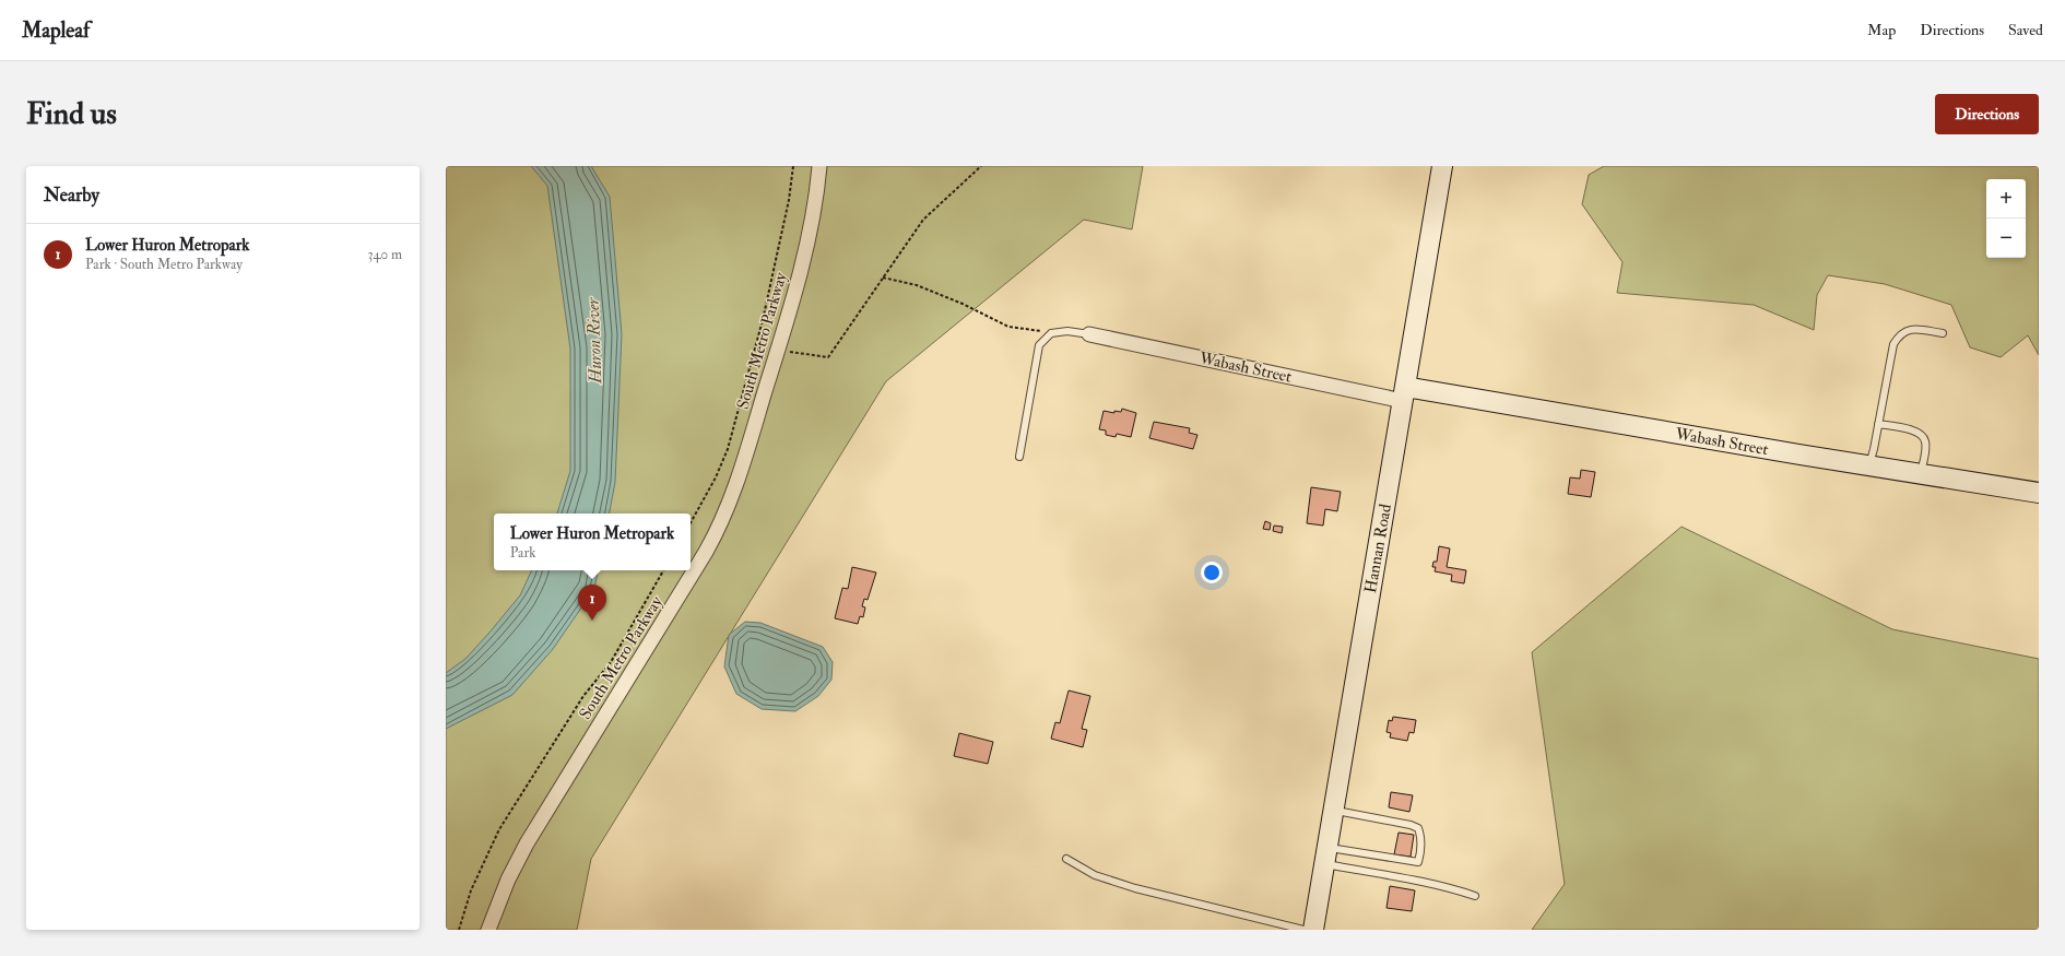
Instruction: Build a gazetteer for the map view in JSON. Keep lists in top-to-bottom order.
{
  "streets": {
    "street": ["South Metro Parkway", "Wabash Street", "Hannan Road"]
  },
  "crossings": [
    ["Wabash Street", "Hannan Road"]
  ],
  "water": ["Huron River"],
  "page": {
    "header": "Mapleaf",
    "nav": ["Map", "Directions", "Saved"],
    "buttons": "Directions",
    "title": "Find us",
    "heading": "Nearby",
    "map_buttons": ["+", "−"],
    "list": [
      {
        "mark": "1",
        "name": "Lower Huron Metropark",
        "note": "Park · South Metro Parkway",
        "value": "340 m"
      }
    ],
    "popup": ["Lower Huron Metropark", "Park"],
    "pins": "1"
  }
}
